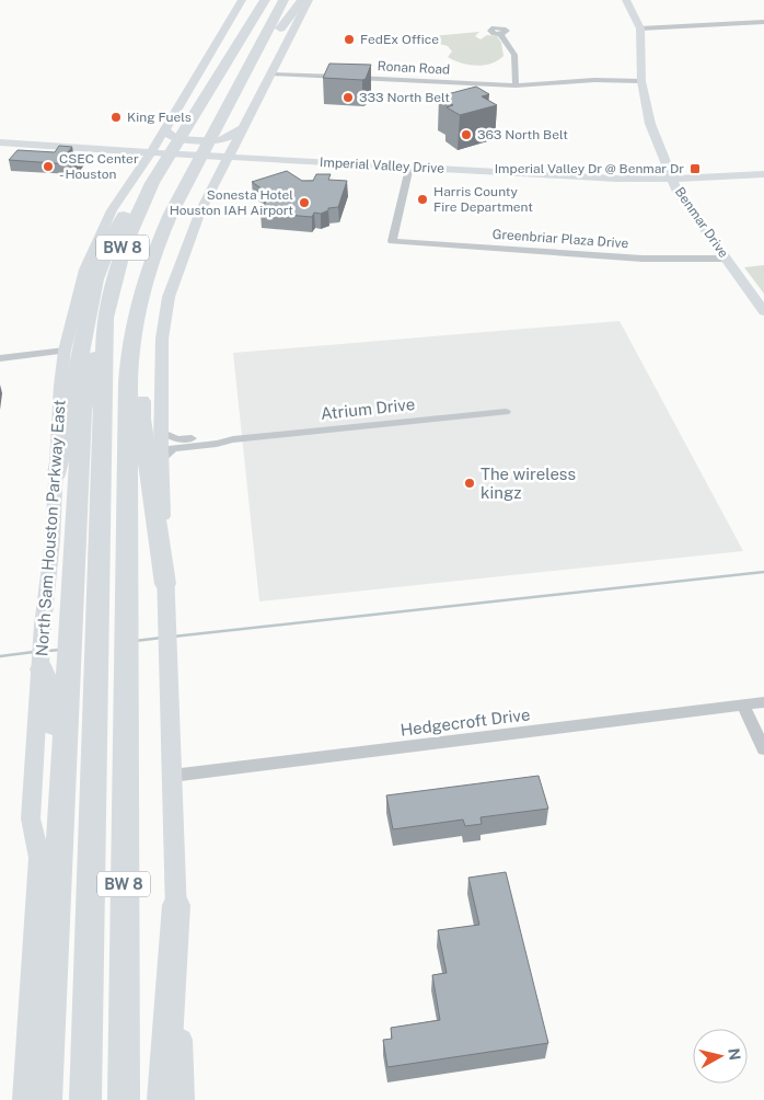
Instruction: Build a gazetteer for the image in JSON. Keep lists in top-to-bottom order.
{
  "streets": {
    "highway": ["BW 8"],
    "main road": ["Imperial Valley Drive", "Benmar Drive", "North Sam Houston Parkway East"],
    "street": [
      "Ronan Road",
      "Greenbriar Plaza Drive",
      "Atrium Drive",
      "Hedgecroft Drive"
    ]
  },
  "crossings": [
    ["Ronan Road", "Benmar Drive"],
    ["Imperial Valley Drive", "Benmar Drive"],
    ["Imperial Valley Drive", "Greenbriar Plaza Drive"],
    ["Imperial Valley Drive", "North Sam Houston Parkway East"],
    ["Benmar Drive", "Greenbriar Plaza Drive"]
  ],
  "places": {
    "other": [
      "FedEx Office",
      "333 North Belt",
      "King Fuels",
      "363 North Belt",
      "CSEC Center - Houston",
      "Harris County Fire Department",
      "Sonesta Hotel Houston IAH Airport",
      "The wireless kingz"
    ],
    "transit": ["Imperial Valley Dr @ Benmar Dr"]
  },
  "north": "right"
}
